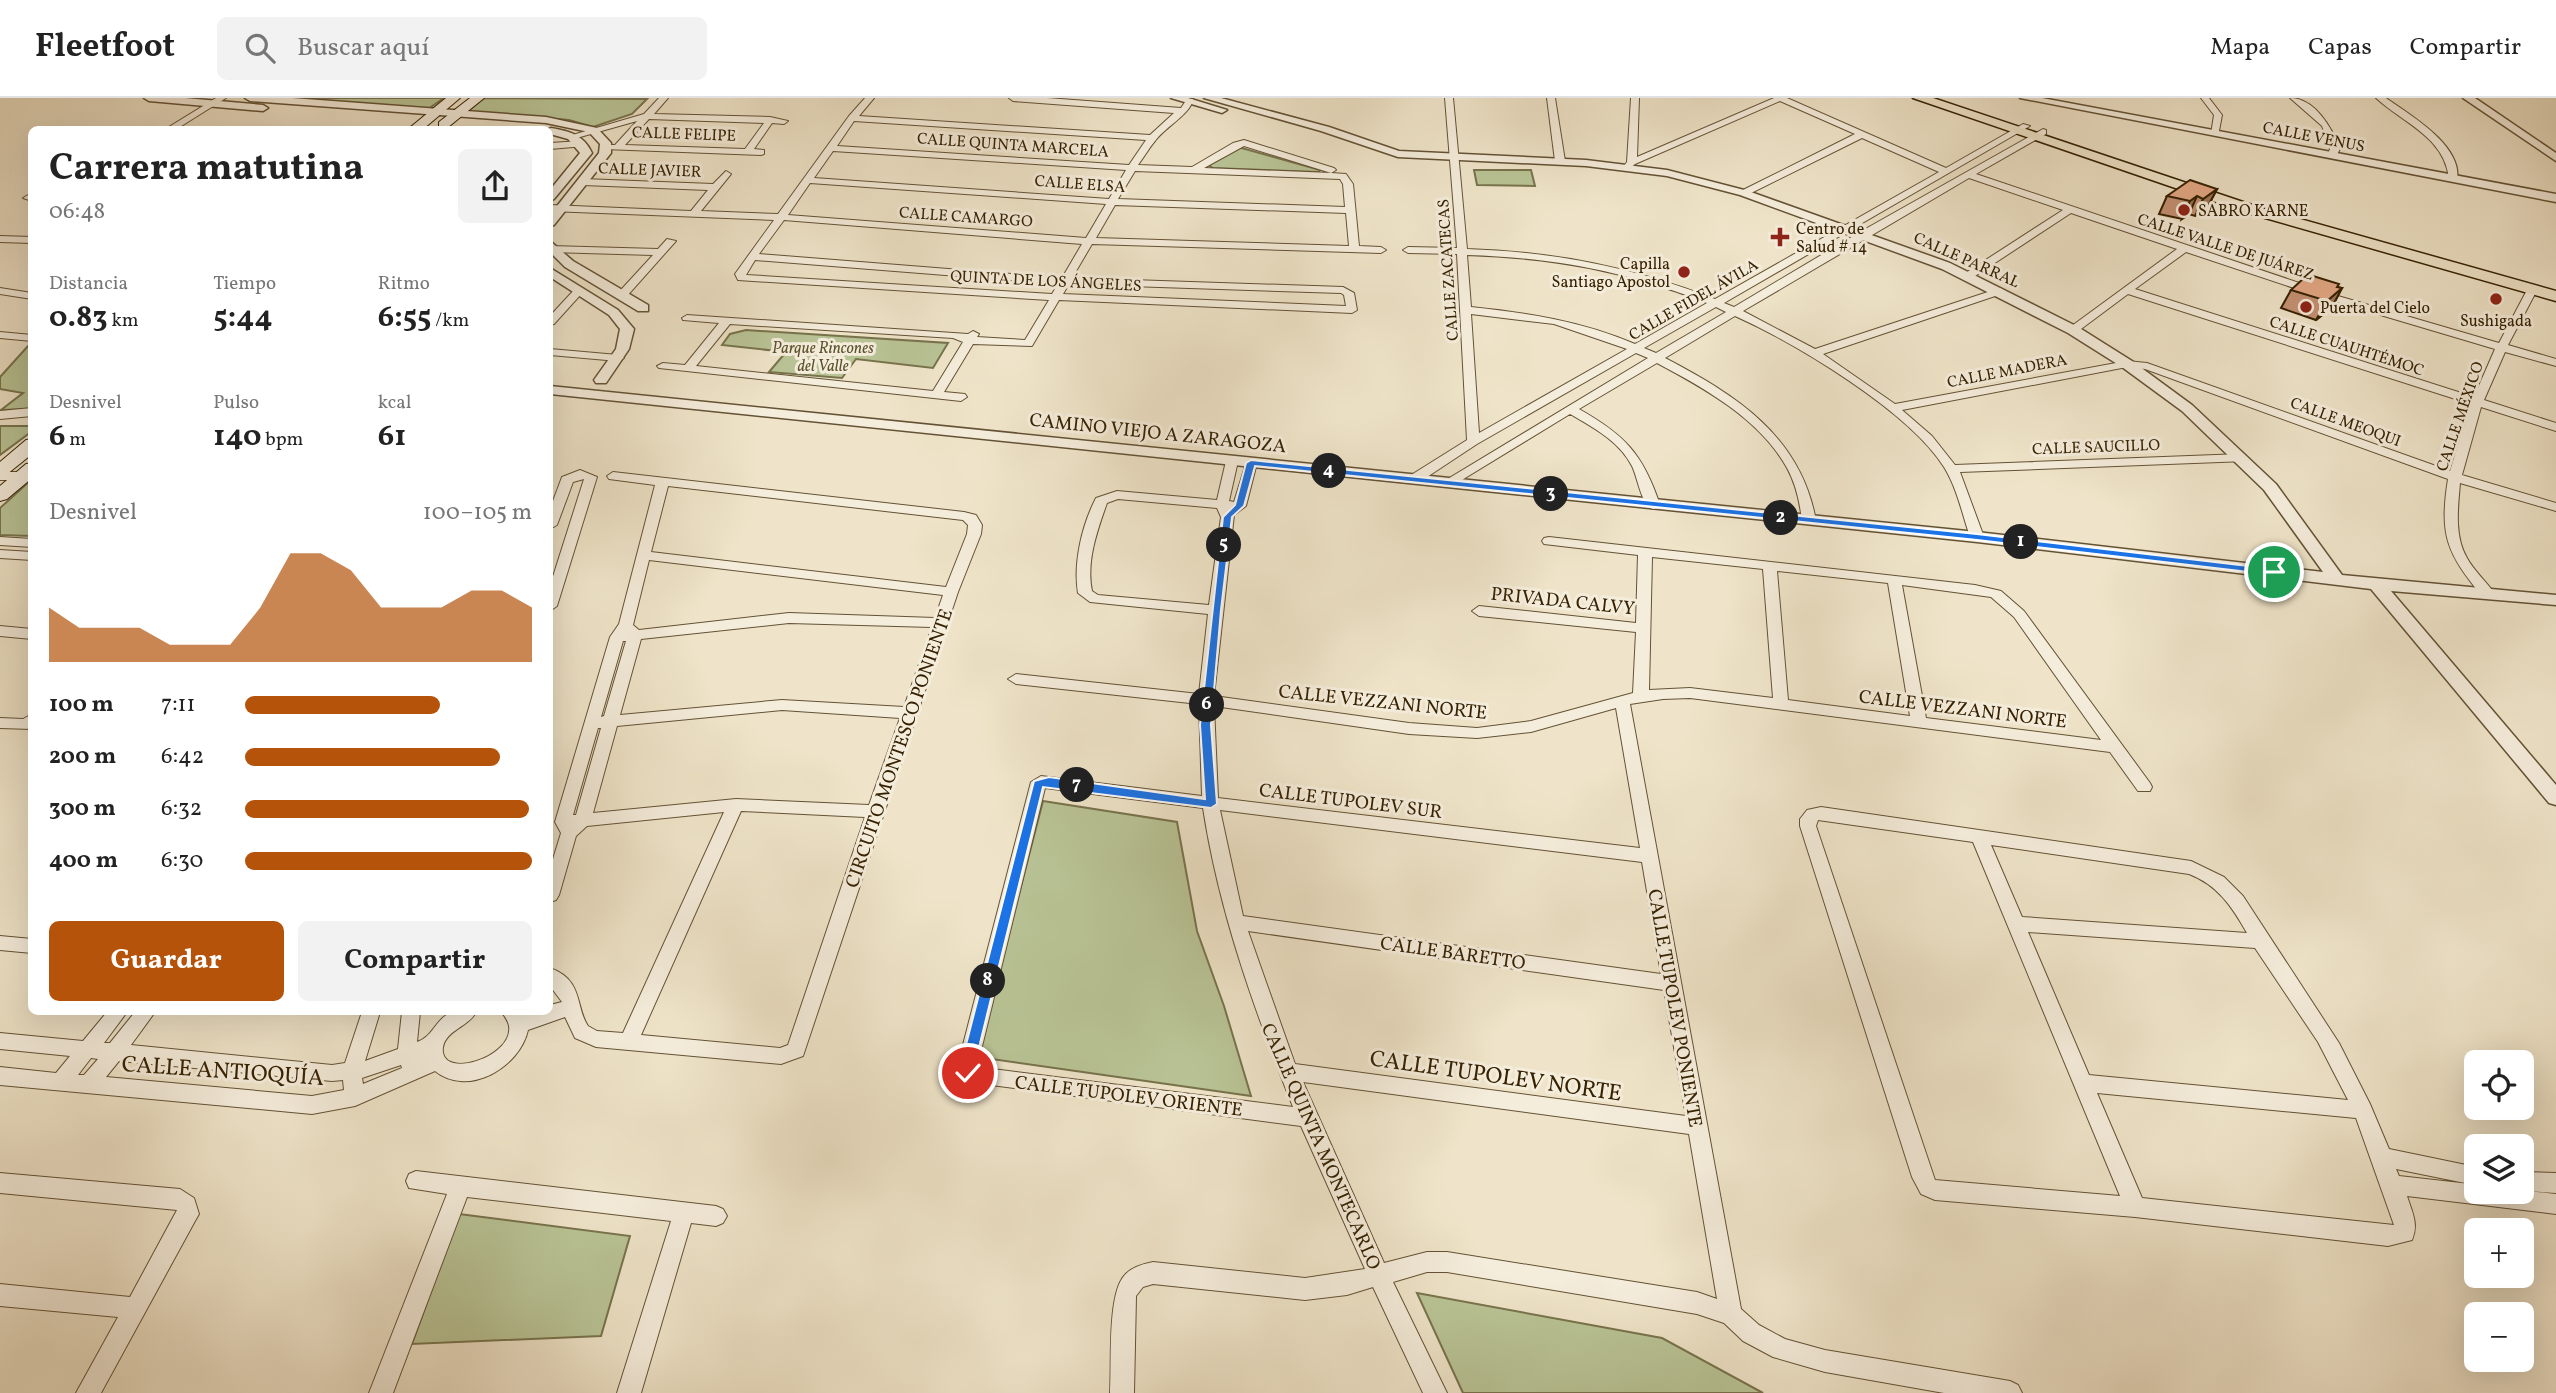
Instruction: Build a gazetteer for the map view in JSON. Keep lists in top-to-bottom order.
{
  "streets": {
    "street": [
      "CALLE FELIPE",
      "CALLE VENUS",
      "CALLE QUINTA MARCELA",
      "CALLE JAVIER",
      "CALLE ELSA",
      "CALLE CAMARGO",
      "CALLE VALLE DE JUÁREZ",
      "CALLE PARRAL",
      "CALLE ZACATECAS",
      "QUINTA DE LOS ÁNGELES",
      "CALLE FIDEL ÁVILA",
      "CALLE CUAUHTÉMOC",
      "CALLE MADERA",
      "CALLE MÉXICO",
      "CALLE MEOQUI",
      "CAMINO VIEJO A ZARAGOZA",
      "CALLE SAUCILLO",
      "PRIVADA CALVY",
      "CALLE VEZZANI NORTE",
      "CIRCUITO MONTESCO PONIENTE",
      "CALLE TUPOLEV SUR",
      "CALLE BARETTO",
      "CALLE TUPOLEV PONIENTE",
      "CALLE ANTIOQUÍA",
      "CALLE TUPOLEV NORTE",
      "CALLE TUPOLEV ORIENTE",
      "CALLE QUINTA MONTECARLO"
    ]
  },
  "crossings": [
    ["CALLE VALLE DE JUÁREZ", "CALLE FIDEL ÁVILA"],
    ["CALLE VALLE DE JUÁREZ", "CALLE MÉXICO"],
    ["CALLE PARRAL", "CALLE ZACATECAS"],
    ["CALLE PARRAL", "CALLE FIDEL ÁVILA"],
    ["CALLE PARRAL", "CALLE MADERA"],
    ["CALLE PARRAL", "CALLE MEOQUI"],
    ["CALLE PARRAL", "CAMINO VIEJO A ZARAGOZA"],
    ["CALLE PARRAL", "CALLE SAUCILLO"],
    ["CALLE ZACATECAS", "CALLE FIDEL ÁVILA"],
    ["CALLE FIDEL ÁVILA", "CAMINO VIEJO A ZARAGOZA"],
    ["CALLE CUAUHTÉMOC", "CALLE MÉXICO"],
    ["CALLE MADERA", "CALLE MEOQUI"],
    ["CALLE MÉXICO", "CALLE MEOQUI"],
    ["CALLE MÉXICO", "CAMINO VIEJO A ZARAGOZA"],
    ["CAMINO VIEJO A ZARAGOZA", "CALLE QUINTA MONTECARLO"],
    ["CALLE VEZZANI NORTE", "CALLE TUPOLEV PONIENTE"],
    ["CALLE VEZZANI NORTE", "CALLE QUINTA MONTECARLO"],
    ["CALLE TUPOLEV SUR", "CALLE TUPOLEV PONIENTE"],
    ["CALLE TUPOLEV SUR", "CALLE TUPOLEV ORIENTE"],
    ["CALLE TUPOLEV SUR", "CALLE QUINTA MONTECARLO"],
    ["CALLE BARETTO", "CALLE TUPOLEV PONIENTE"],
    ["CALLE BARETTO", "CALLE QUINTA MONTECARLO"],
    ["CALLE TUPOLEV PONIENTE", "CALLE TUPOLEV NORTE"],
    ["CALLE TUPOLEV NORTE", "CALLE QUINTA MONTECARLO"],
    ["CALLE TUPOLEV ORIENTE", "CALLE QUINTA MONTECARLO"]
  ],
  "parks": ["Parque Rincones del Valle"],
  "places": {
    "other": [
      "SABRO KARNE",
      "Capilla Santiago Apostol",
      "Sushigada",
      "Puerta del Cielo"
    ],
    "health": ["Centro de Salud # 14"]
  },
  "page": {
    "header": "Fleetfoot",
    "search": "Buscar aquí",
    "nav": ["Mapa", "Capas", "Compartir"],
    "heading": ["Carrera matutina", "06:48"],
    "stats": [
      ["Distancia", "0.83 km"],
      ["Tiempo", "5:44"],
      ["Ritmo", "6:55 /km"],
      ["Desnivel", "6 m"],
      ["Pulso", "140 bpm"],
      ["kcal", "61"]
    ],
    "pins": [
      "4",
      "3",
      "2",
      "1",
      "5",
      "6",
      "7",
      "8"
    ],
    "chart": ["Desnivel", "100–105 m"],
    "list": [
      {
        "name": "100 m",
        "note": "7:11"
      },
      {
        "name": "200 m",
        "note": "6:42"
      },
      {
        "name": "300 m",
        "note": "6:32"
      },
      {
        "name": "400 m",
        "note": "6:30"
      }
    ],
    "buttons": ["Guardar", "Compartir"],
    "map_buttons": ["+", "−"]
  }
}
